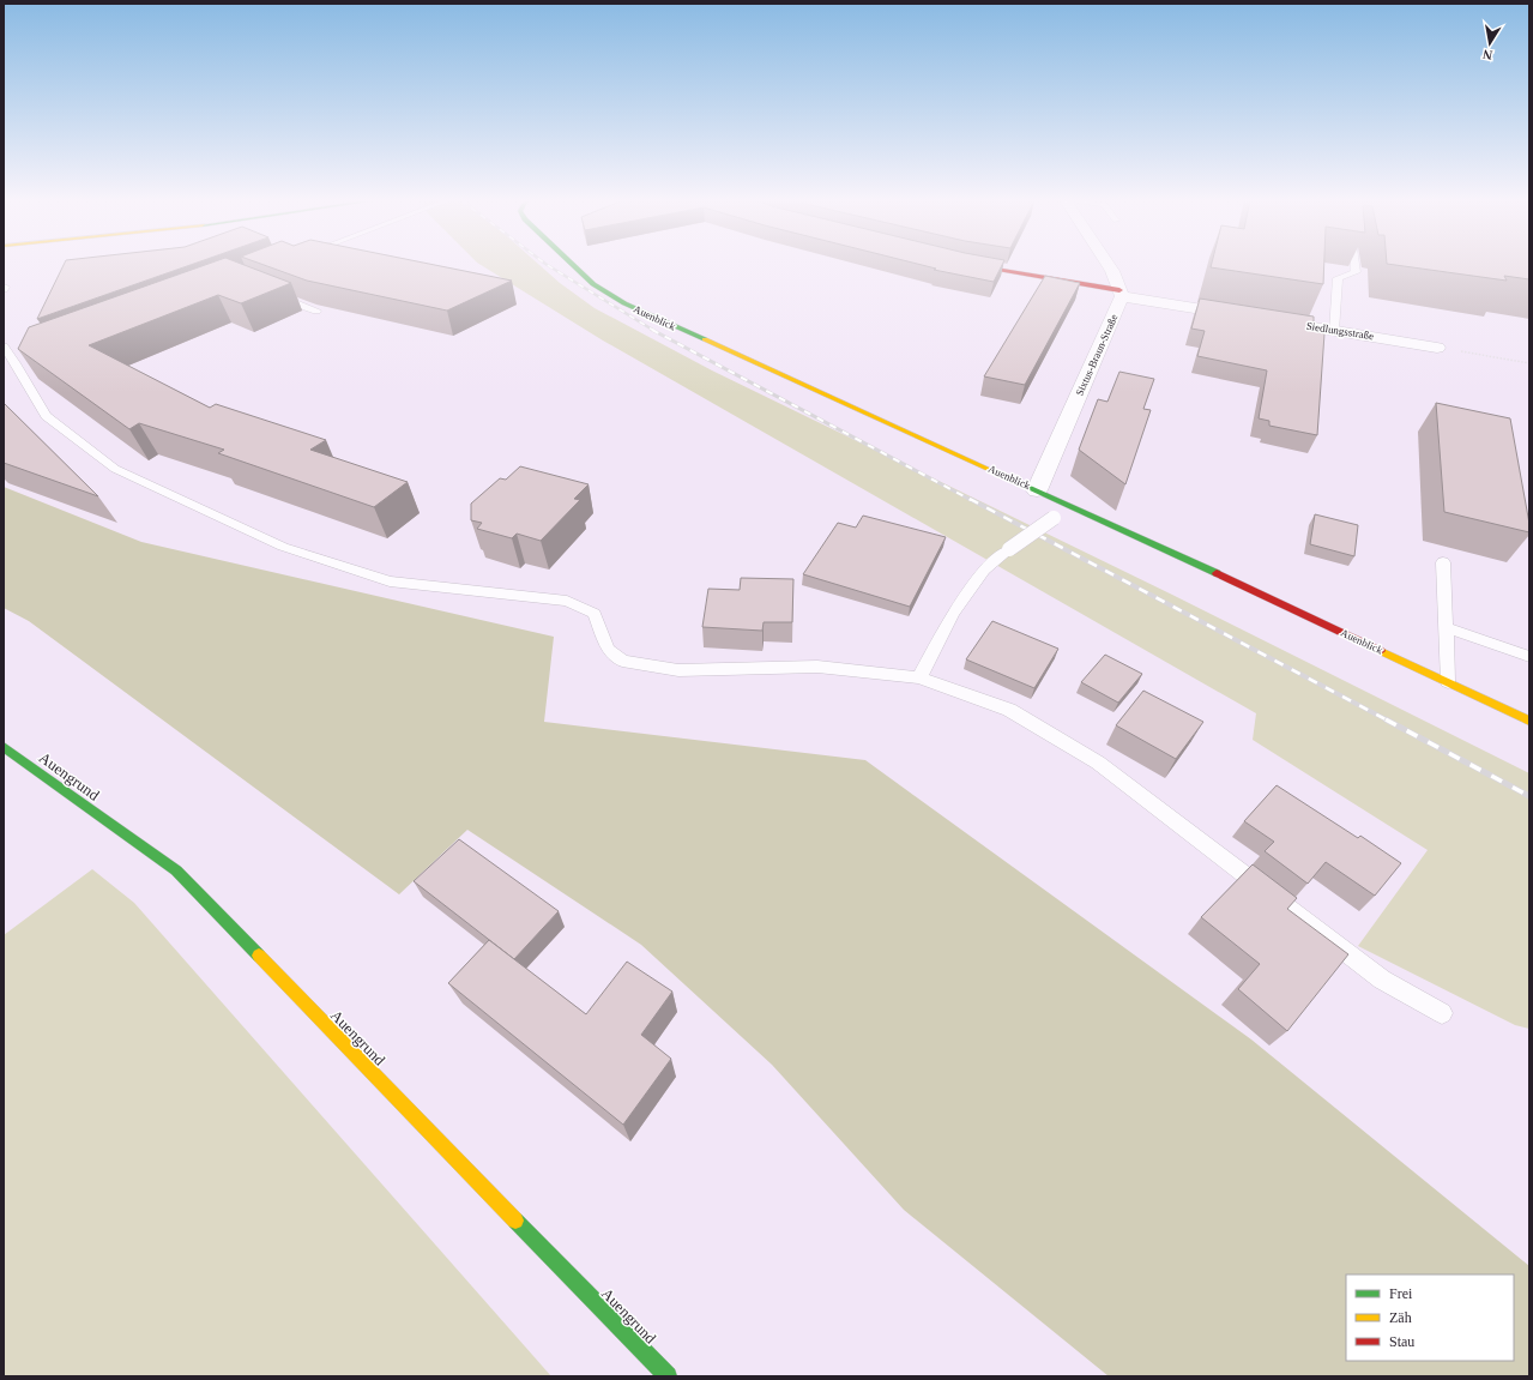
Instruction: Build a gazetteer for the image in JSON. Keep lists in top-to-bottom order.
{
  "streets": {
    "street": [
      "Auenblick",
      "Siedlungsstraße",
      "Sixtus-Braun-Straße",
      "Auengrund"
    ]
  },
  "crossings": [
    ["Auenblick", "Sixtus-Braun-Straße"],
    ["Siedlungsstraße", "Sixtus-Braun-Straße"]
  ],
  "legend": ["Frei", "Zäh", "Stau"],
  "north": "bottom"
}
